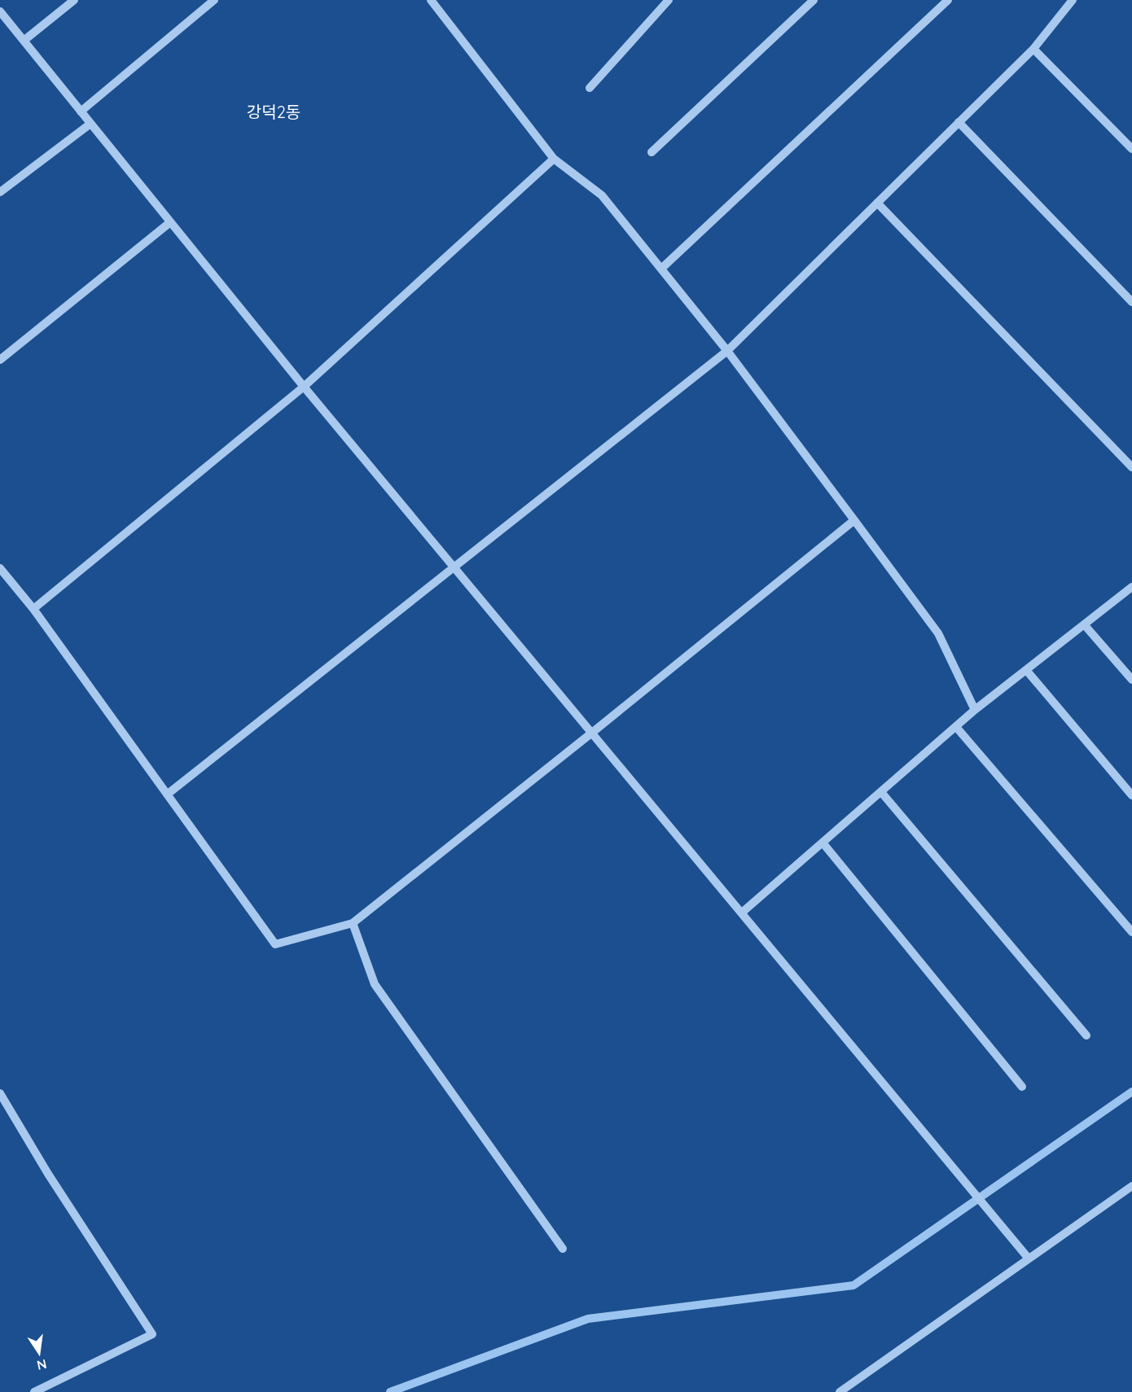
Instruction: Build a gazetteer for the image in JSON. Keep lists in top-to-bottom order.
{
  "districts": ["강덕2동"],
  "north": "bottom"
}
